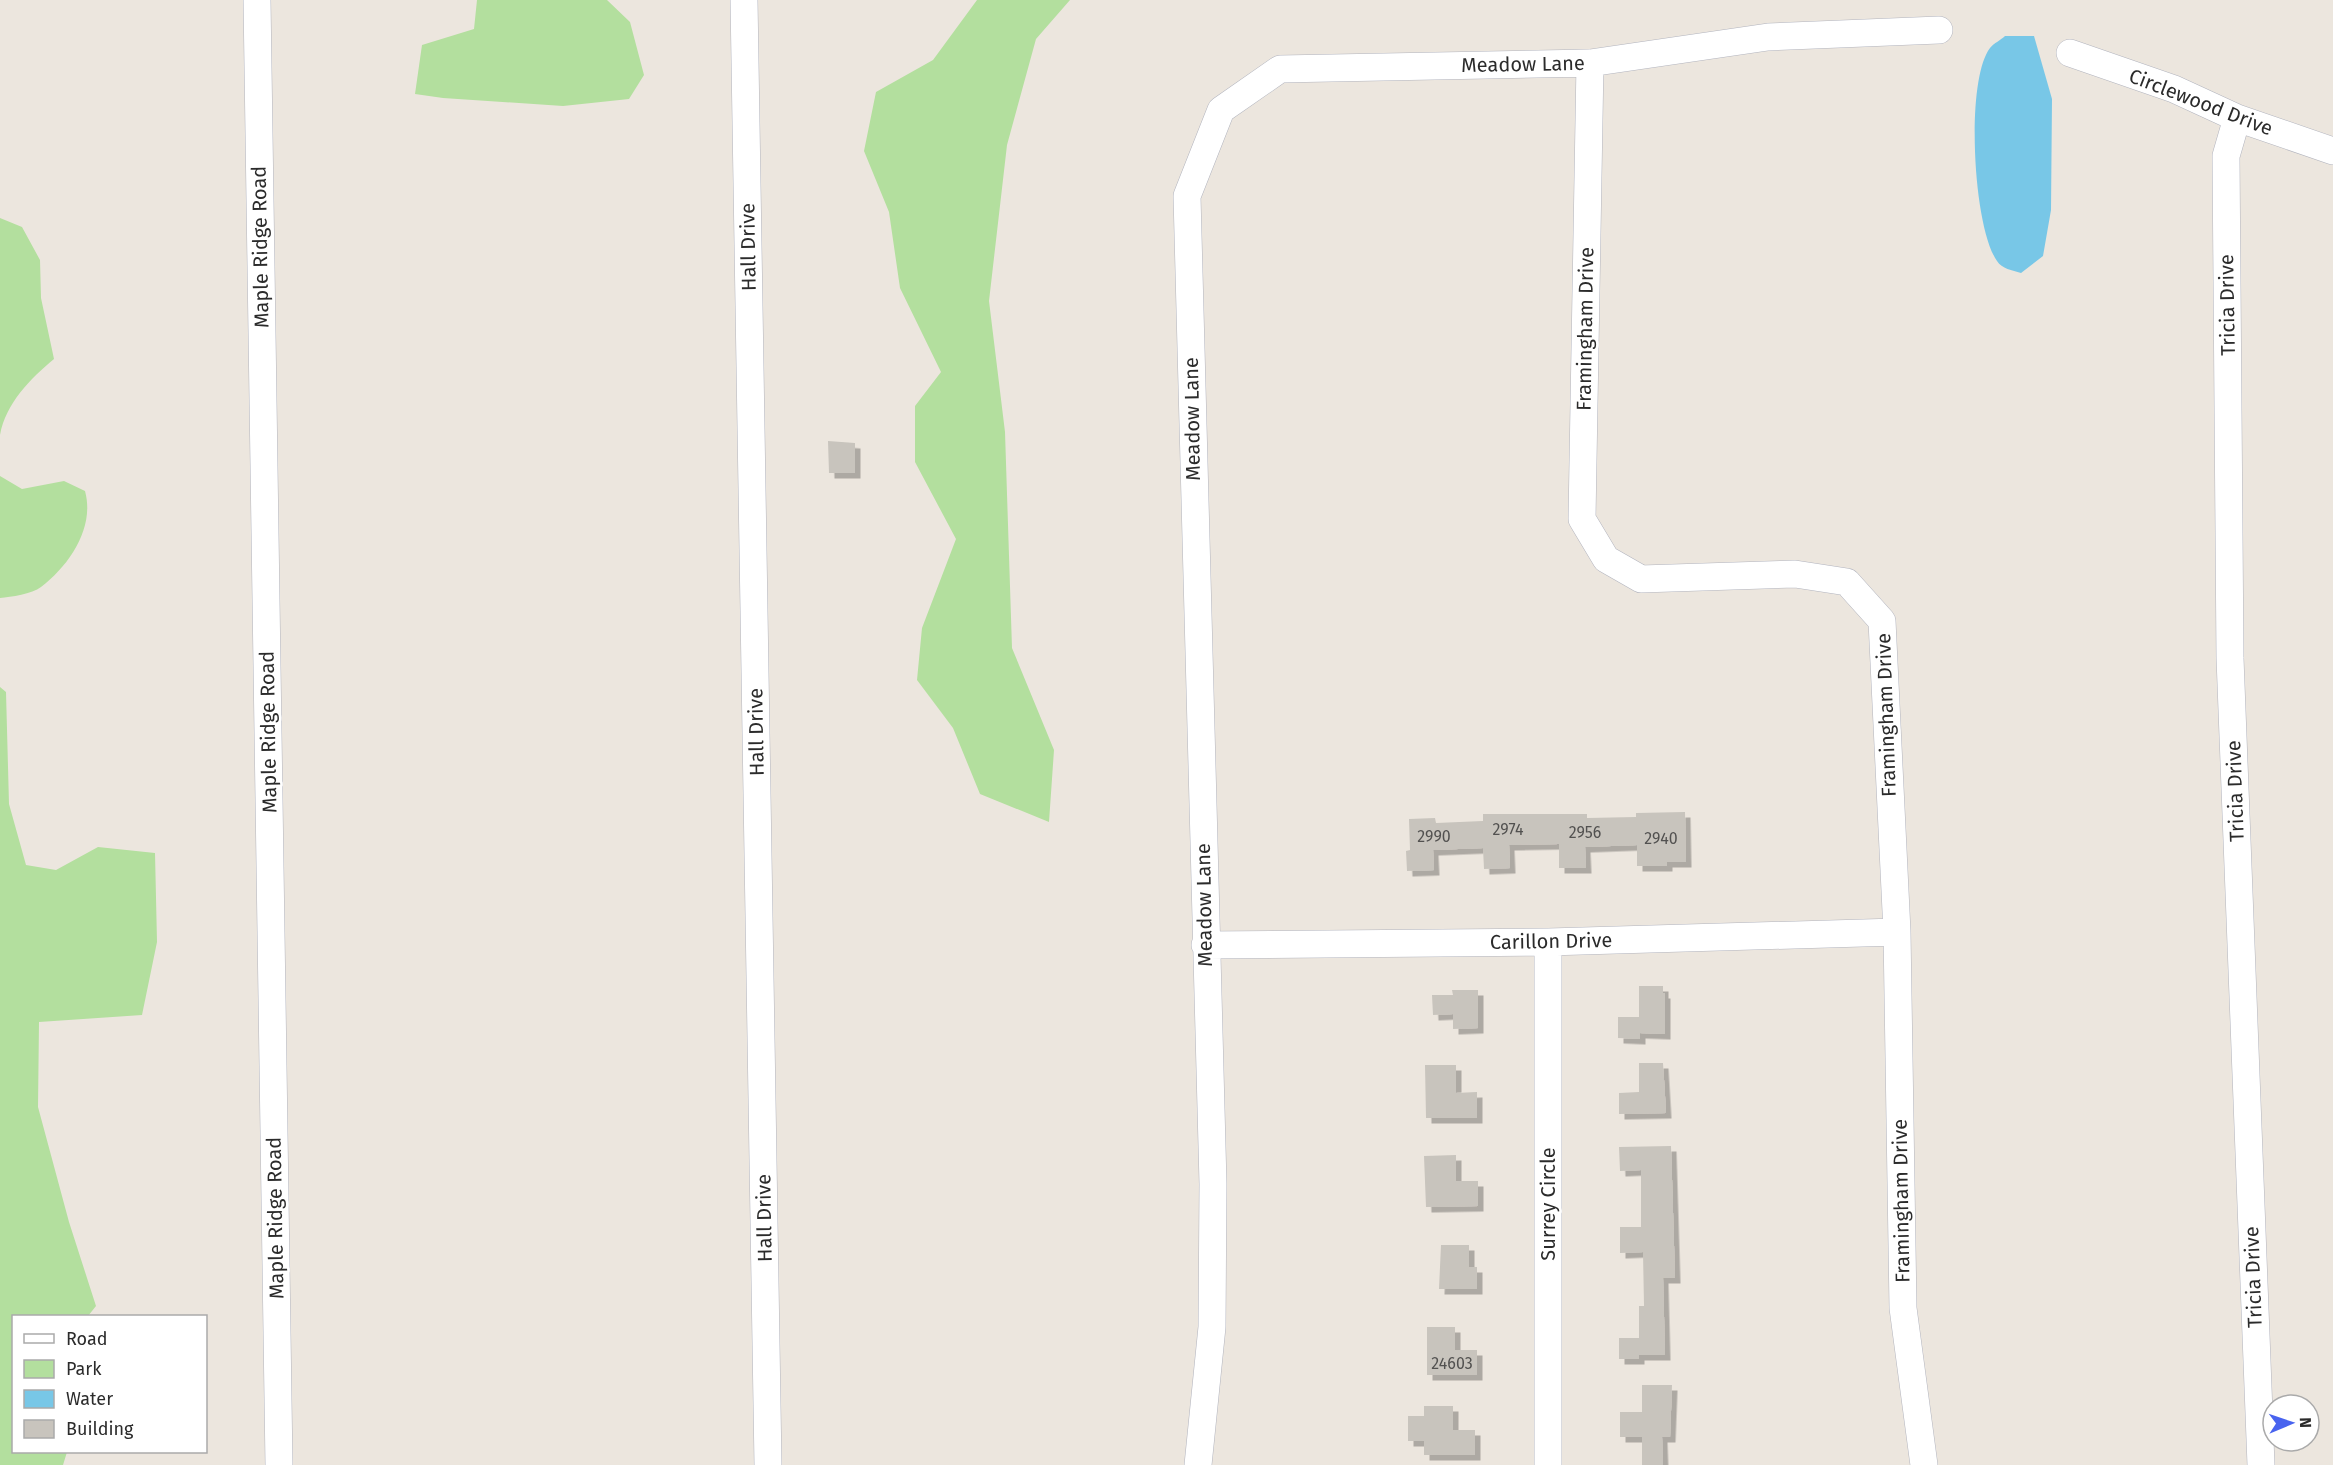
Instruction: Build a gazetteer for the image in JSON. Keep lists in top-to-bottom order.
{
  "streets": {
    "street": [
      "Meadow Lane",
      "Circlewood Drive",
      "Maple Ridge Road",
      "Hall Drive",
      "Tricia Drive",
      "Framingham Drive",
      "Carillon Drive",
      "Surrey Circle"
    ]
  },
  "crossings": [
    ["Meadow Lane", "Framingham Drive"],
    ["Meadow Lane", "Carillon Drive"],
    ["Circlewood Drive", "Tricia Drive"],
    ["Framingham Drive", "Carillon Drive"],
    ["Carillon Drive", "Surrey Circle"]
  ],
  "house_numbers": [
    "2974",
    "2956",
    "2990",
    "2940",
    "24603"
  ],
  "legend": [
    "Road",
    "Park",
    "Water",
    "Building"
  ],
  "north": "right"
}
